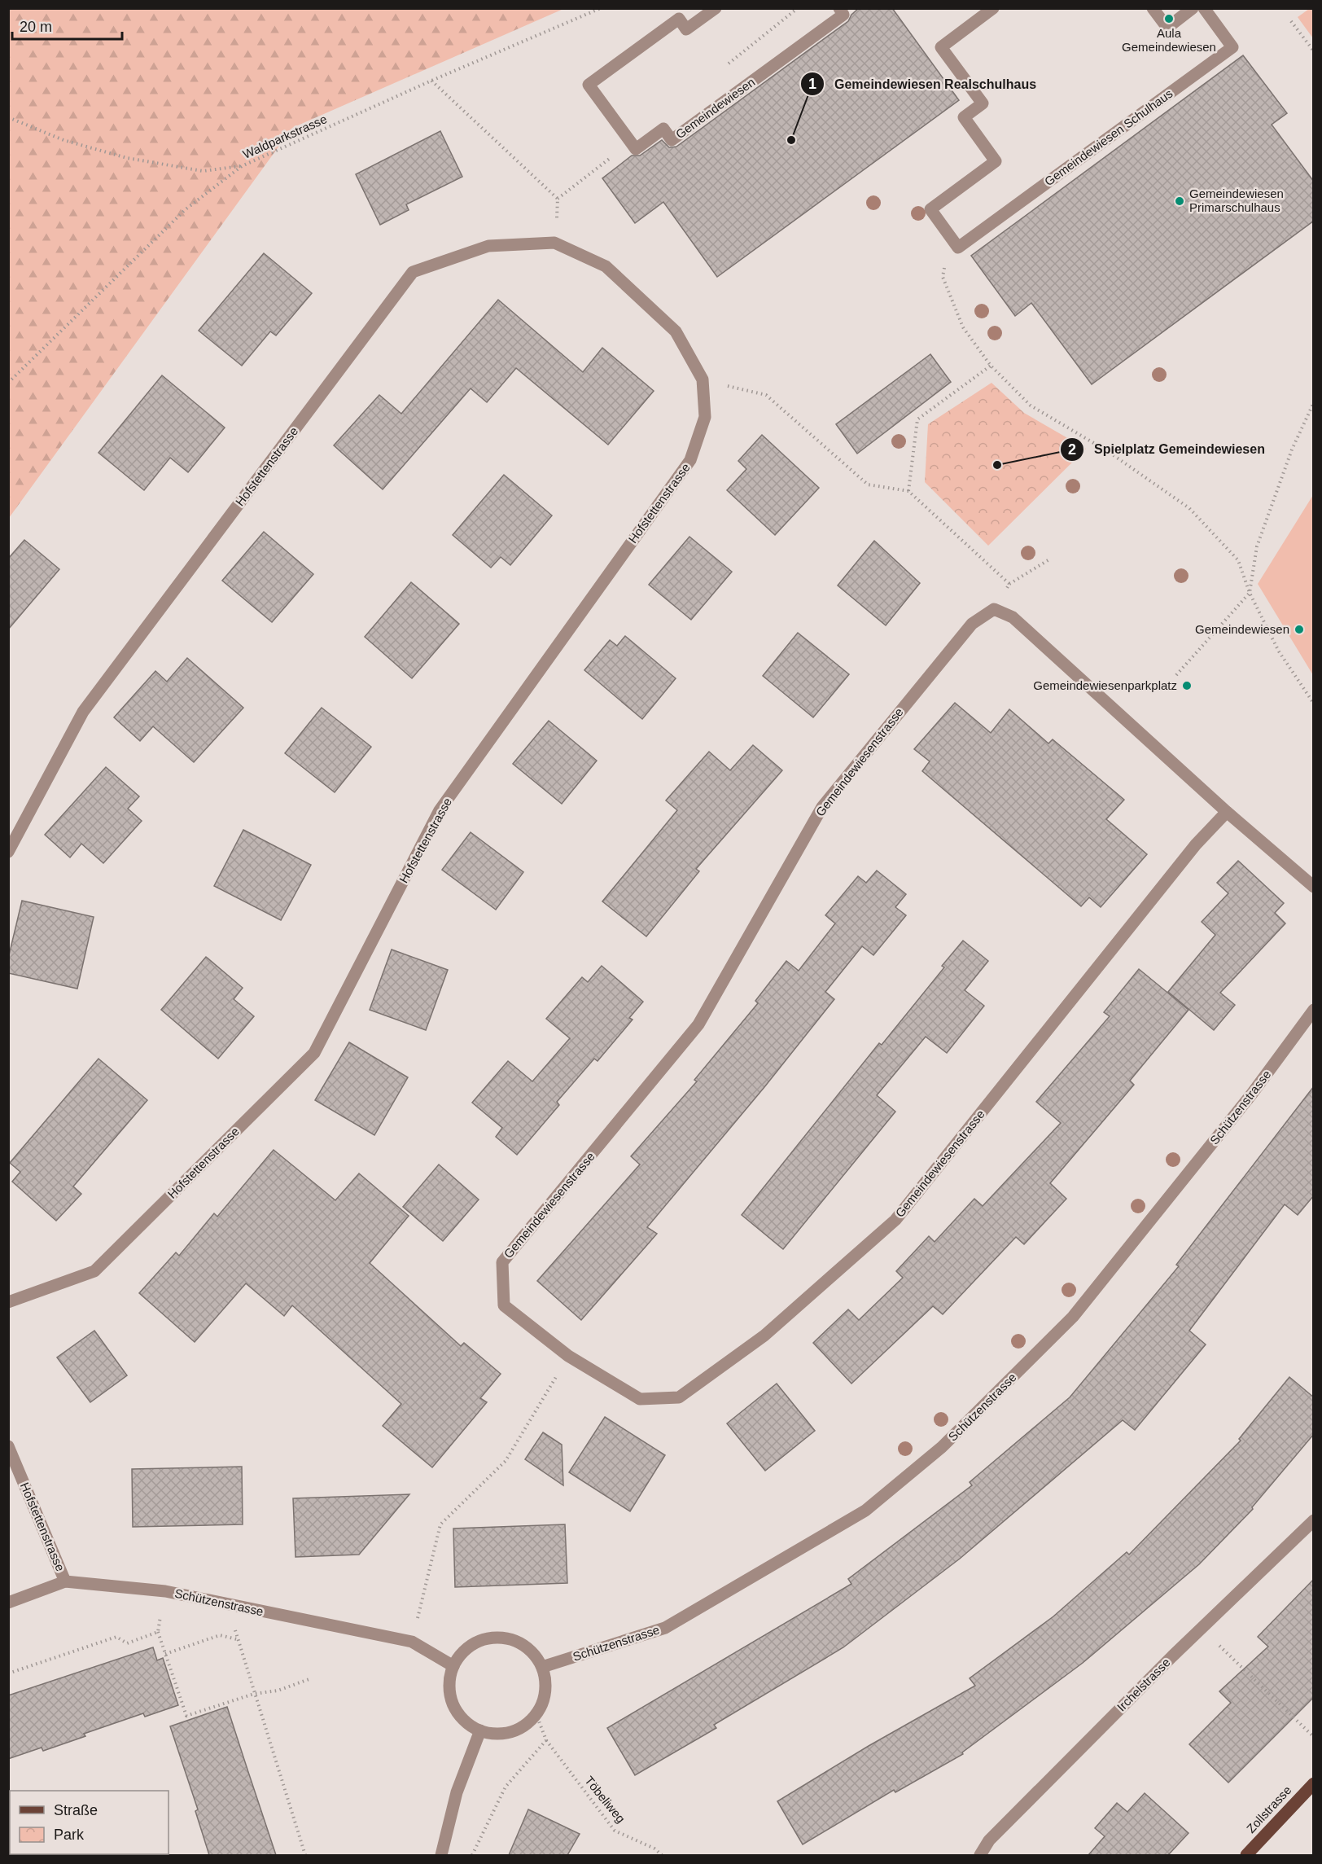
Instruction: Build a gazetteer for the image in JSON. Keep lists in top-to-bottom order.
{
  "streets": {
    "main road": ["Zollstrasse"],
    "street": [
      "Gemeindewiesen",
      "Gemeindewiesen Schulhaus",
      "Hofstettenstrasse",
      "Gemeindewiesenstrasse",
      "Schützenstrasse",
      "Irchelstrasse"
    ],
    "path": ["Waldparkstrasse", "Töbeliweg"]
  },
  "crossings": [
    ["Hofstettenstrasse", "Schützenstrasse"],
    ["Schützenstrasse", "Töbeliweg"]
  ],
  "places": [
    "Aula Gemeindewiesen",
    "Gemeindewiesen Realschulhaus",
    "Gemeindewiesen Primarschulhaus",
    "Spielplatz Gemeindewiesen",
    "Gemeindewiesen",
    "Gemeindewiesenparkplatz"
  ],
  "legend": ["Straße", "Park"],
  "scale_bar": "20 m"
}
